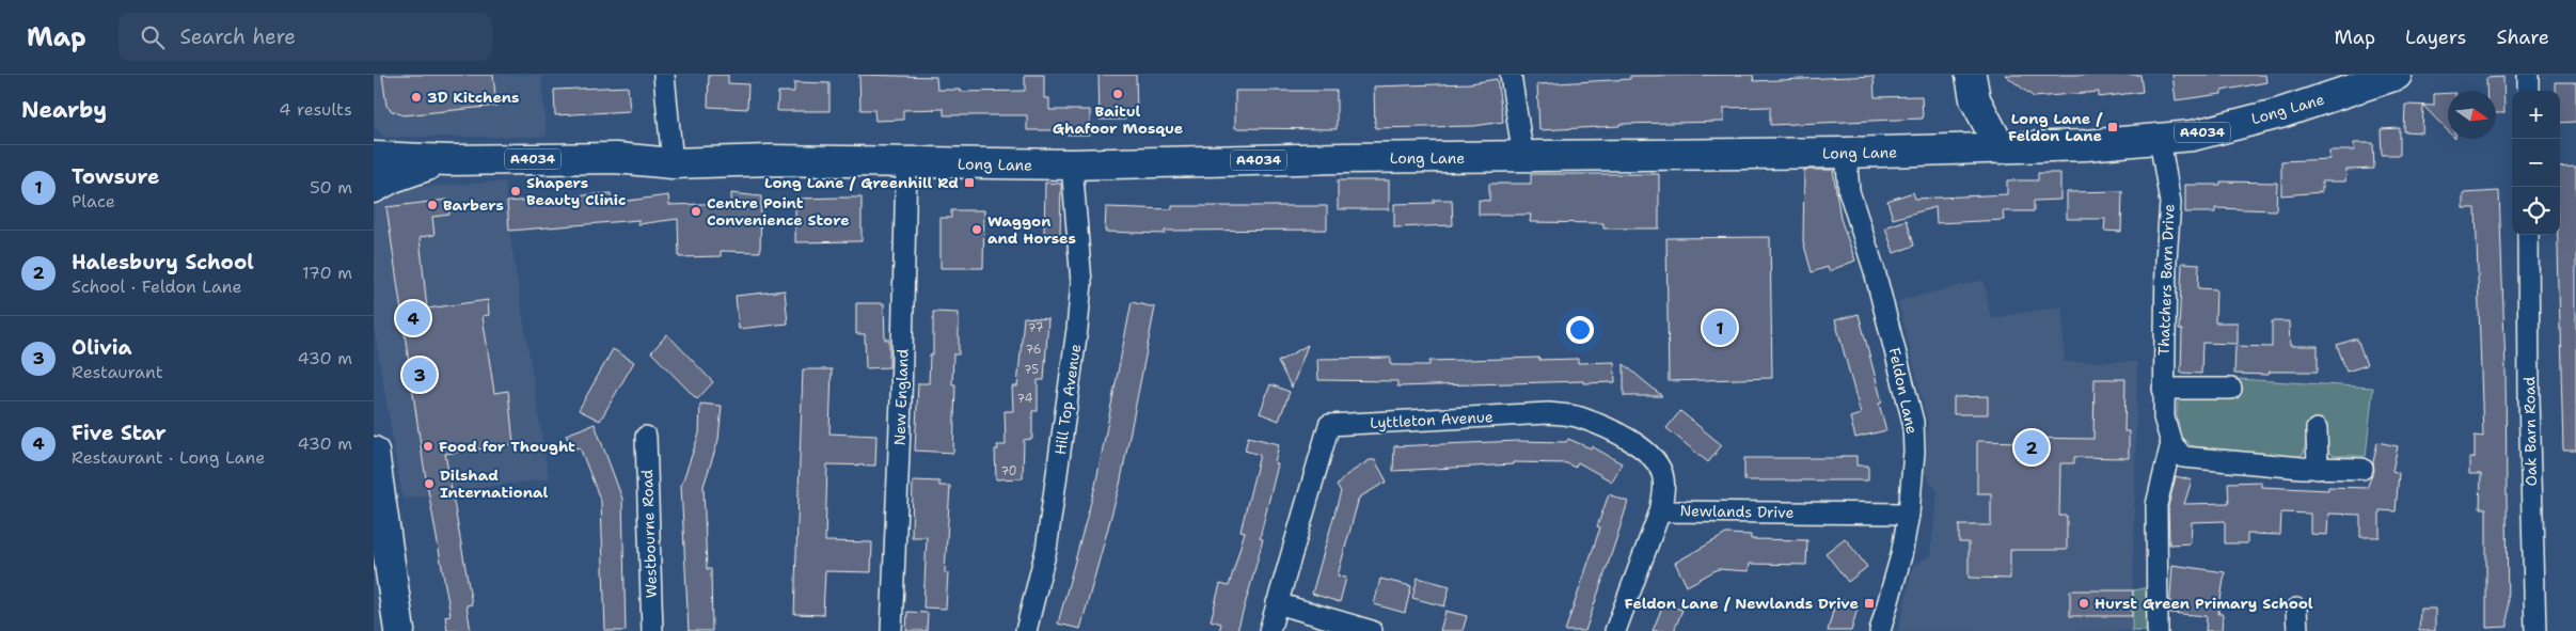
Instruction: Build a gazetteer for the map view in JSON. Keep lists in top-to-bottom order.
{
  "streets": {
    "main road": ["Long Lane", "A4034"],
    "street": [
      "Thatchers Barn Drive",
      "Feldon Lane",
      "New England",
      "Hill Top Avenue",
      "Lyttleton Avenue",
      "Oak Barn Road",
      "Newlands Drive",
      "Westbourne Road"
    ]
  },
  "crossings": [
    ["Long Lane", "Thatchers Barn Drive"],
    ["Long Lane", "Feldon Lane"],
    ["Long Lane", "New England"],
    ["Long Lane", "Hill Top Avenue"],
    ["Feldon Lane", "Newlands Drive"],
    ["Lyttleton Avenue", "Newlands Drive"]
  ],
  "places": {
    "other": [
      "Baitul Ghafoor Mosque",
      "3D Kitchens",
      "Shapers Beauty Clinic",
      "Barbers",
      "Centre Point Convenience Store",
      "Waggon and Horses",
      "Food for Thought",
      "Dilshad International",
      "Hurst Green Primary School"
    ],
    "transit": ["Long Lane / Feldon Lane", "Long Lane / Greenhill Rd", "Feldon Lane / Newlands Drive"]
  },
  "house_numbers": [
    "77",
    "76",
    "75",
    "74",
    "70"
  ],
  "north": "right",
  "page": {
    "header": "Map",
    "search": "Search here",
    "nav": ["Map", "Layers", "Share"],
    "heading": ["Nearby", "4 results"],
    "map_buttons": ["+", "−"],
    "list": [
      {
        "mark": "1",
        "name": "Towsure",
        "note": "Place",
        "value": "50 m"
      },
      {
        "mark": "2",
        "name": "Halesbury School",
        "note": "School · Feldon Lane",
        "value": "170 m"
      },
      {
        "mark": "3",
        "name": "Olivia",
        "note": "Restaurant",
        "value": "430 m"
      },
      {
        "mark": "4",
        "name": "Five Star",
        "note": "Restaurant · Long Lane",
        "value": "430 m"
      }
    ],
    "pins": [
      "4",
      "1",
      "3",
      "2"
    ]
  }
}
